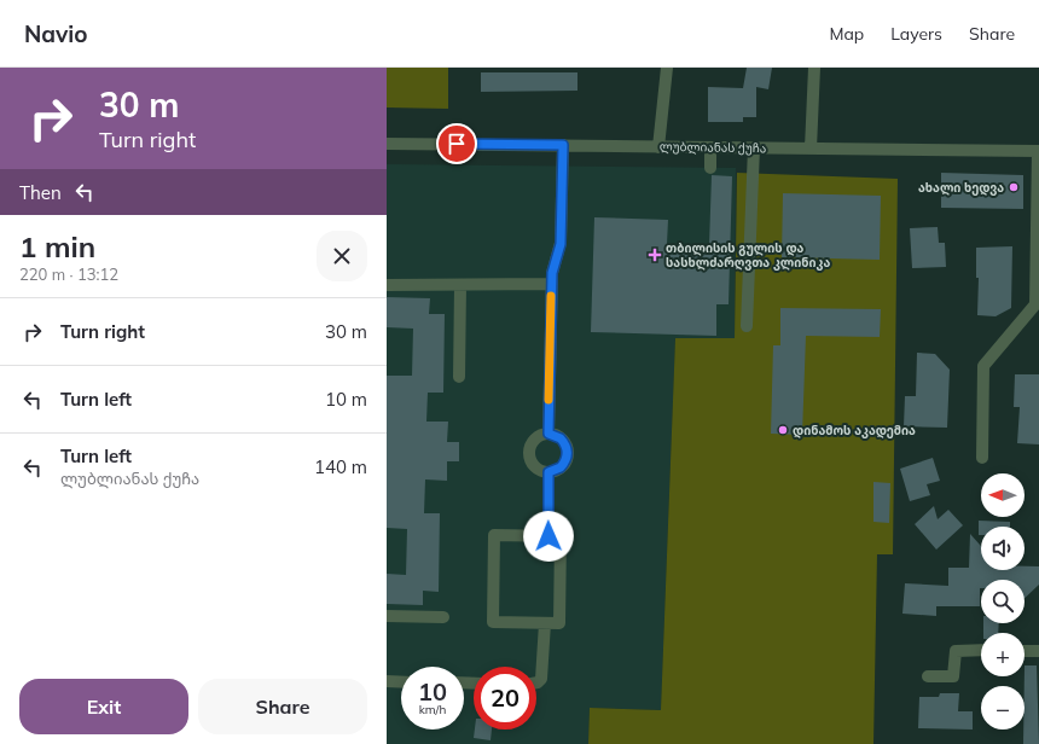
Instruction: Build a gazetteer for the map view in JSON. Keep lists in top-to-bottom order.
{
  "streets": {
    "street": ["ლუბლიანას ქუჩა"]
  },
  "places": {
    "other": ["ახალი ხედვა", "დინამოს აკადემია"],
    "health": ["თბილისის გულის და სასხლძარღვთა კლინიკა"]
  },
  "north": "left",
  "page": {
    "header": "Navio",
    "nav": ["Map", "Layers", "Share"],
    "turn": ["30 m", "Turn right"],
    "then": "Then",
    "heading": ["1 min", "220 m · 13:12"],
    "list": [
      {
        "name": "Turn right",
        "value": "30 m"
      },
      {
        "name": "Turn left",
        "value": "10 m"
      },
      {
        "name": "Turn left",
        "note": "ლუბლიანას ქუჩა",
        "value": "140 m"
      }
    ],
    "map_buttons": ["+", "−"],
    "speed": "10 km/h",
    "limit": "20",
    "buttons": ["Exit", "Share"]
  }
}
